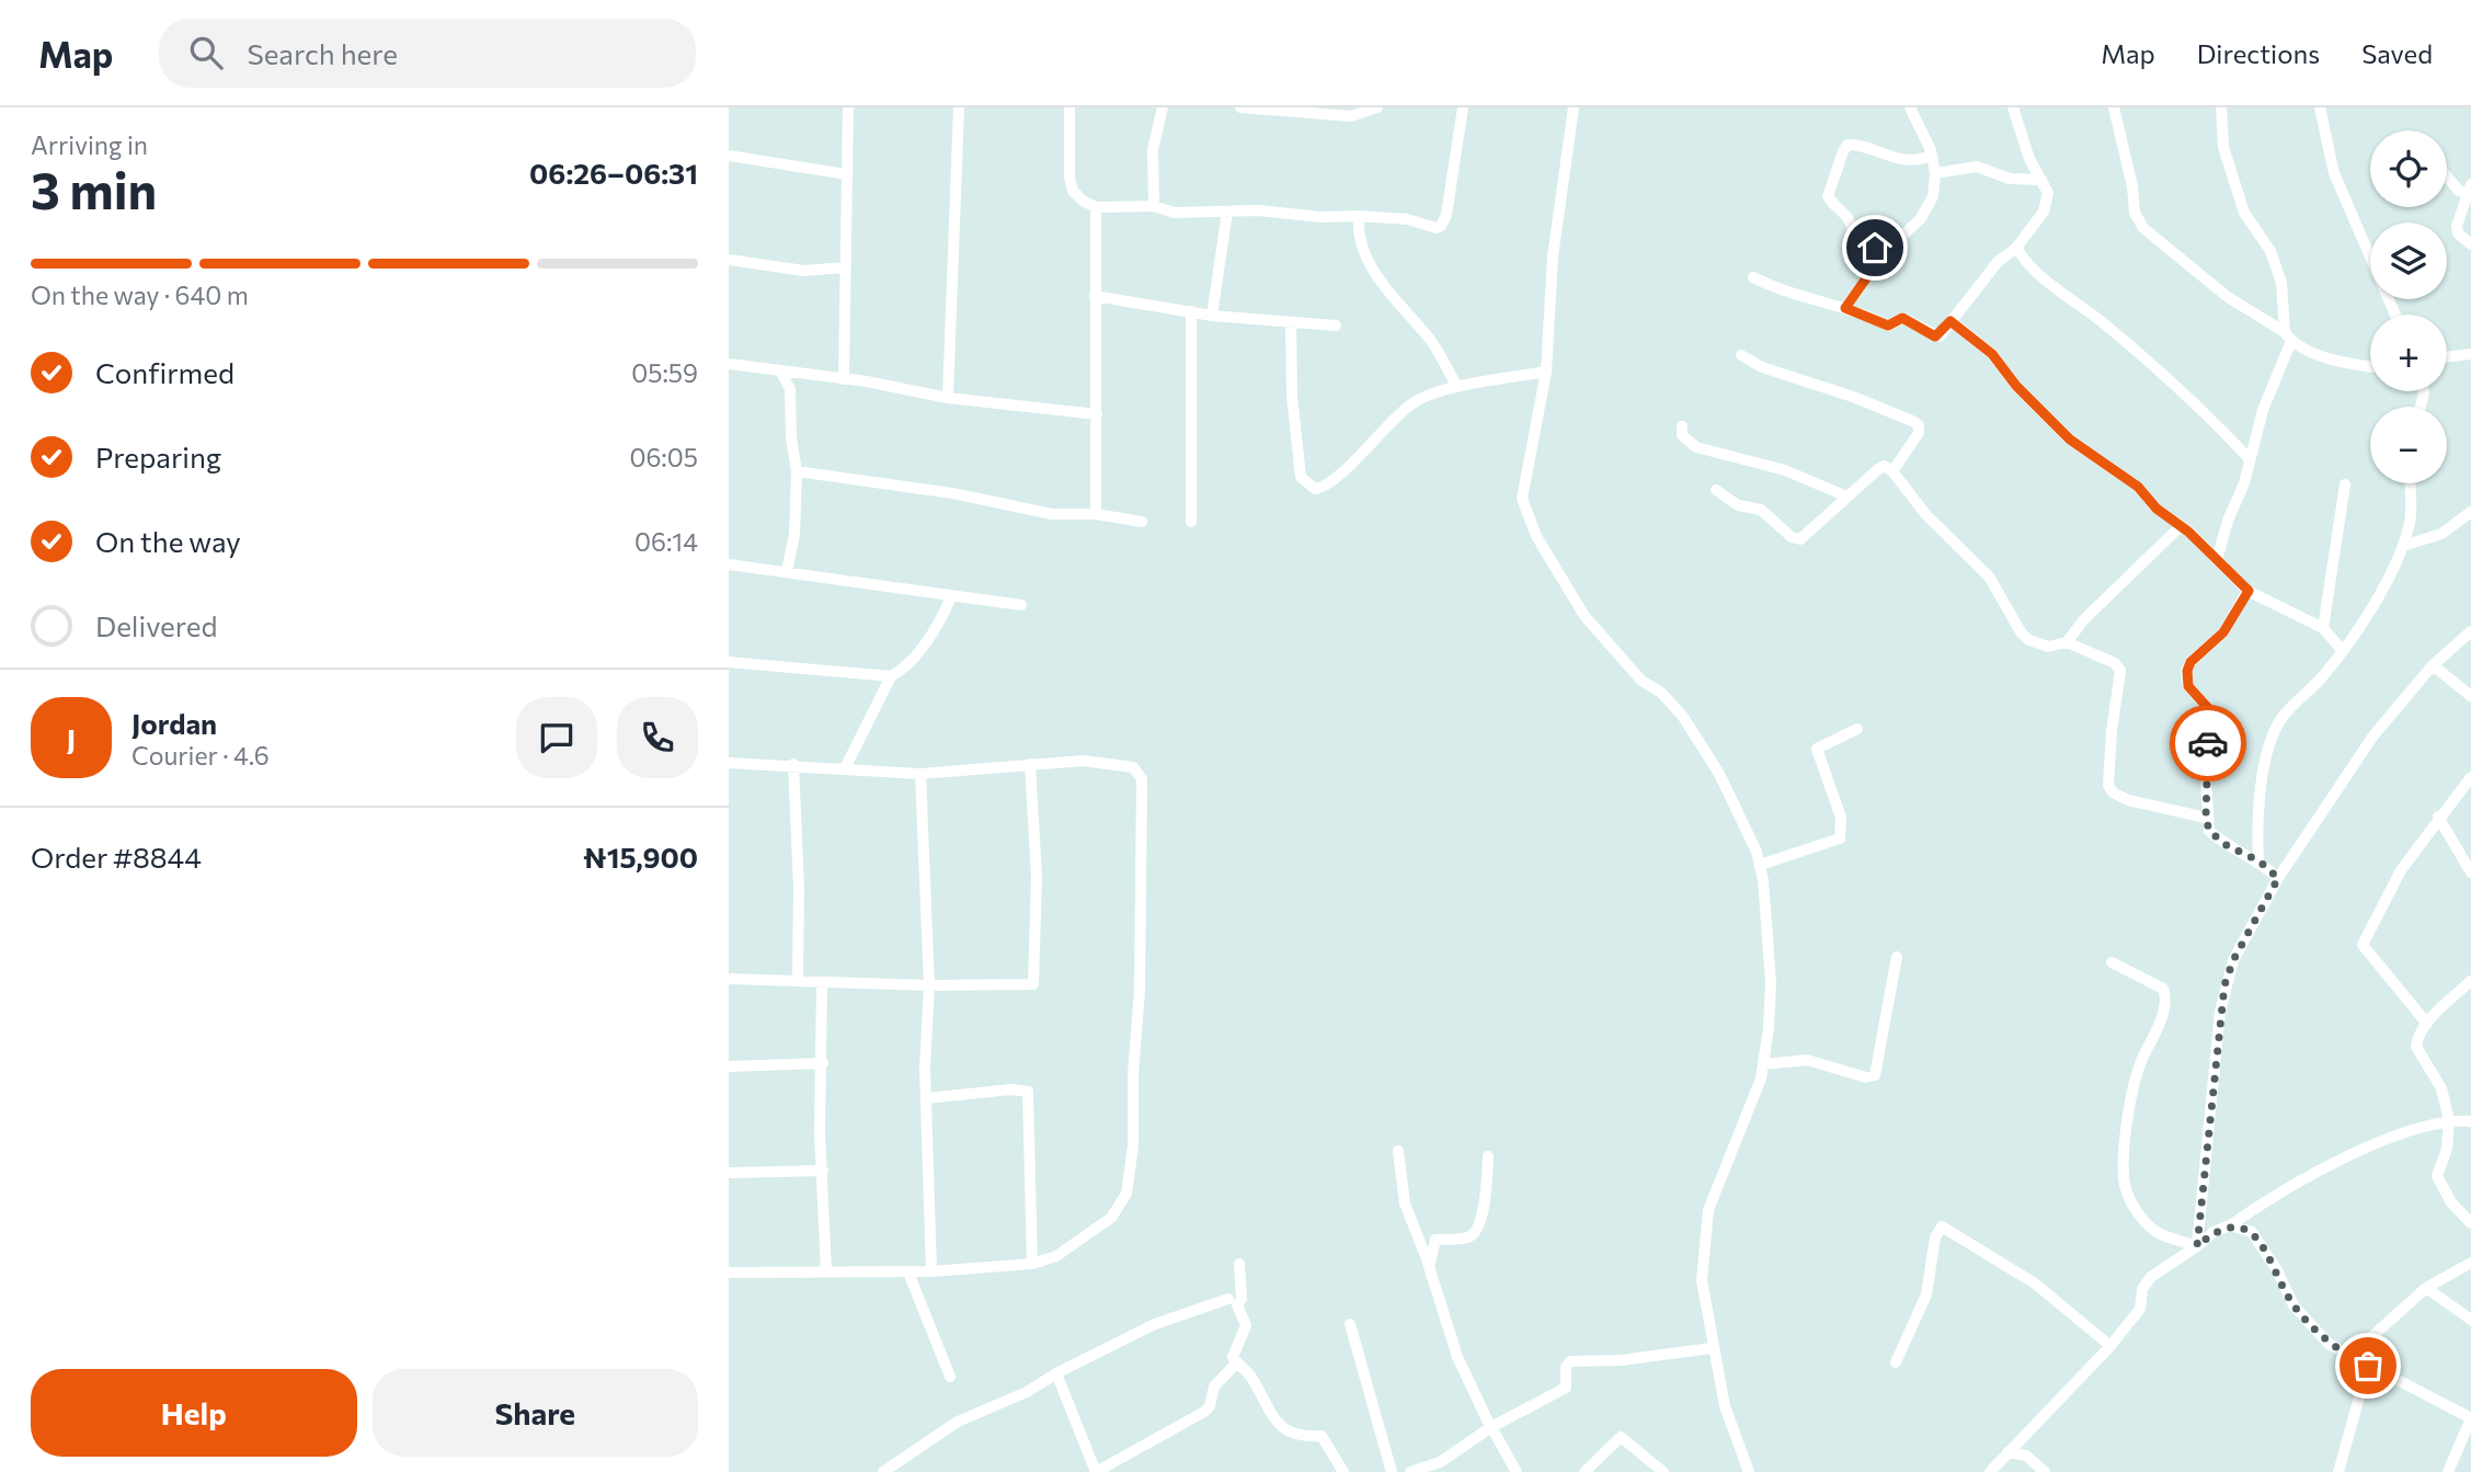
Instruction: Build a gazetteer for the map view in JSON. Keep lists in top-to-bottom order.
{
  "page": {
    "header": "Map",
    "search": "Search here",
    "nav": ["Map", "Directions", "Saved"],
    "heading": ["3 min", "Arriving in", "06:26–06:31"],
    "panel": [
      "Jordan",
      "Courier · 4.6",
      "Order #8844",
      "₦15,900"
    ],
    "map_buttons": ["+", "−"],
    "bar": "On the way · 640 m",
    "list": [
      ["Confirmed", "05:59"],
      ["Preparing", "06:05"],
      ["On the way", "06:14"],
      "Delivered"
    ],
    "round": "J",
    "buttons": ["Help", "Share"]
  }
}
